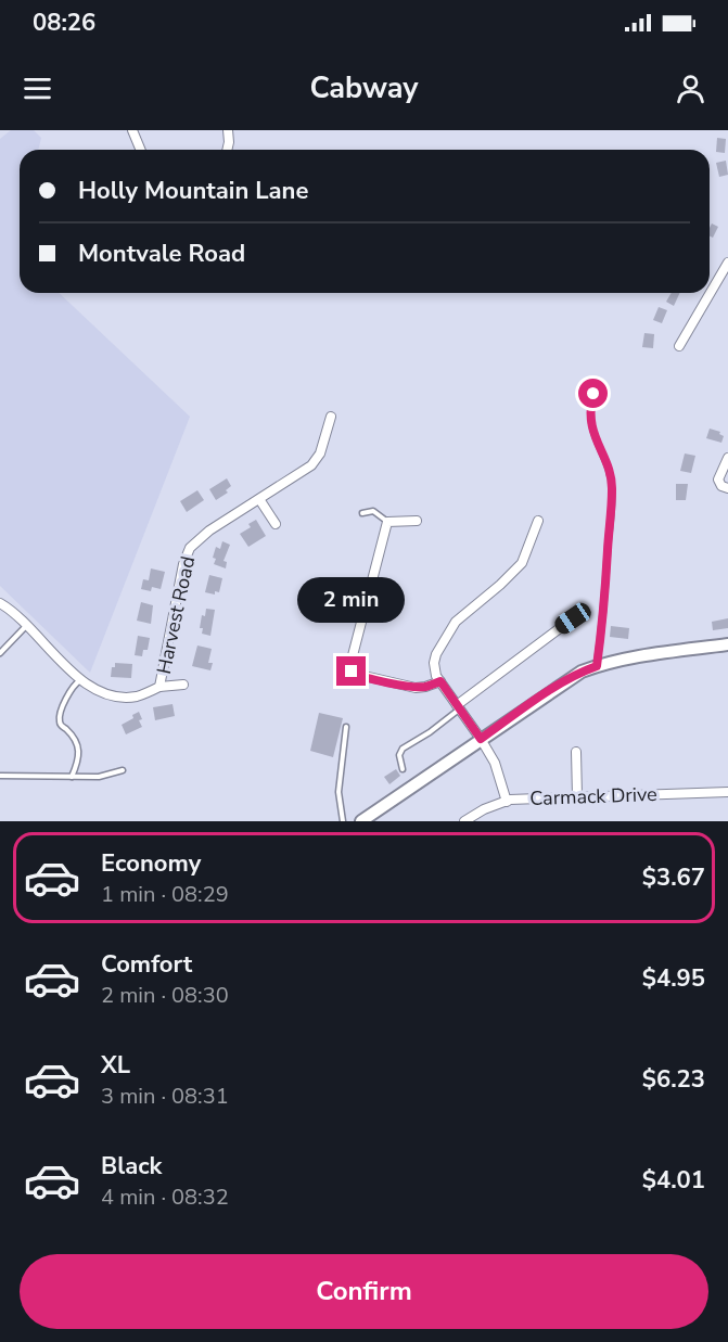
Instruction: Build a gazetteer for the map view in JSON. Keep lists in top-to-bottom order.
{
  "streets": {
    "street": ["Harvest Road", "Carmack Drive"]
  },
  "page": {
    "status": "08:26",
    "header": "Cabway",
    "banner": ["Holly Mountain Lane", "Montvale Road"],
    "bubble": "2 min",
    "list": [
      {
        "name": "Economy",
        "note": "1 min · 08:29",
        "value": "$3.67"
      },
      {
        "name": "Comfort",
        "note": "2 min · 08:30",
        "value": "$4.95"
      },
      {
        "name": "XL",
        "note": "3 min · 08:31",
        "value": "$6.23"
      },
      {
        "name": "Black",
        "note": "4 min · 08:32",
        "value": "$4.01"
      }
    ],
    "buttons": "Confirm"
  }
}
